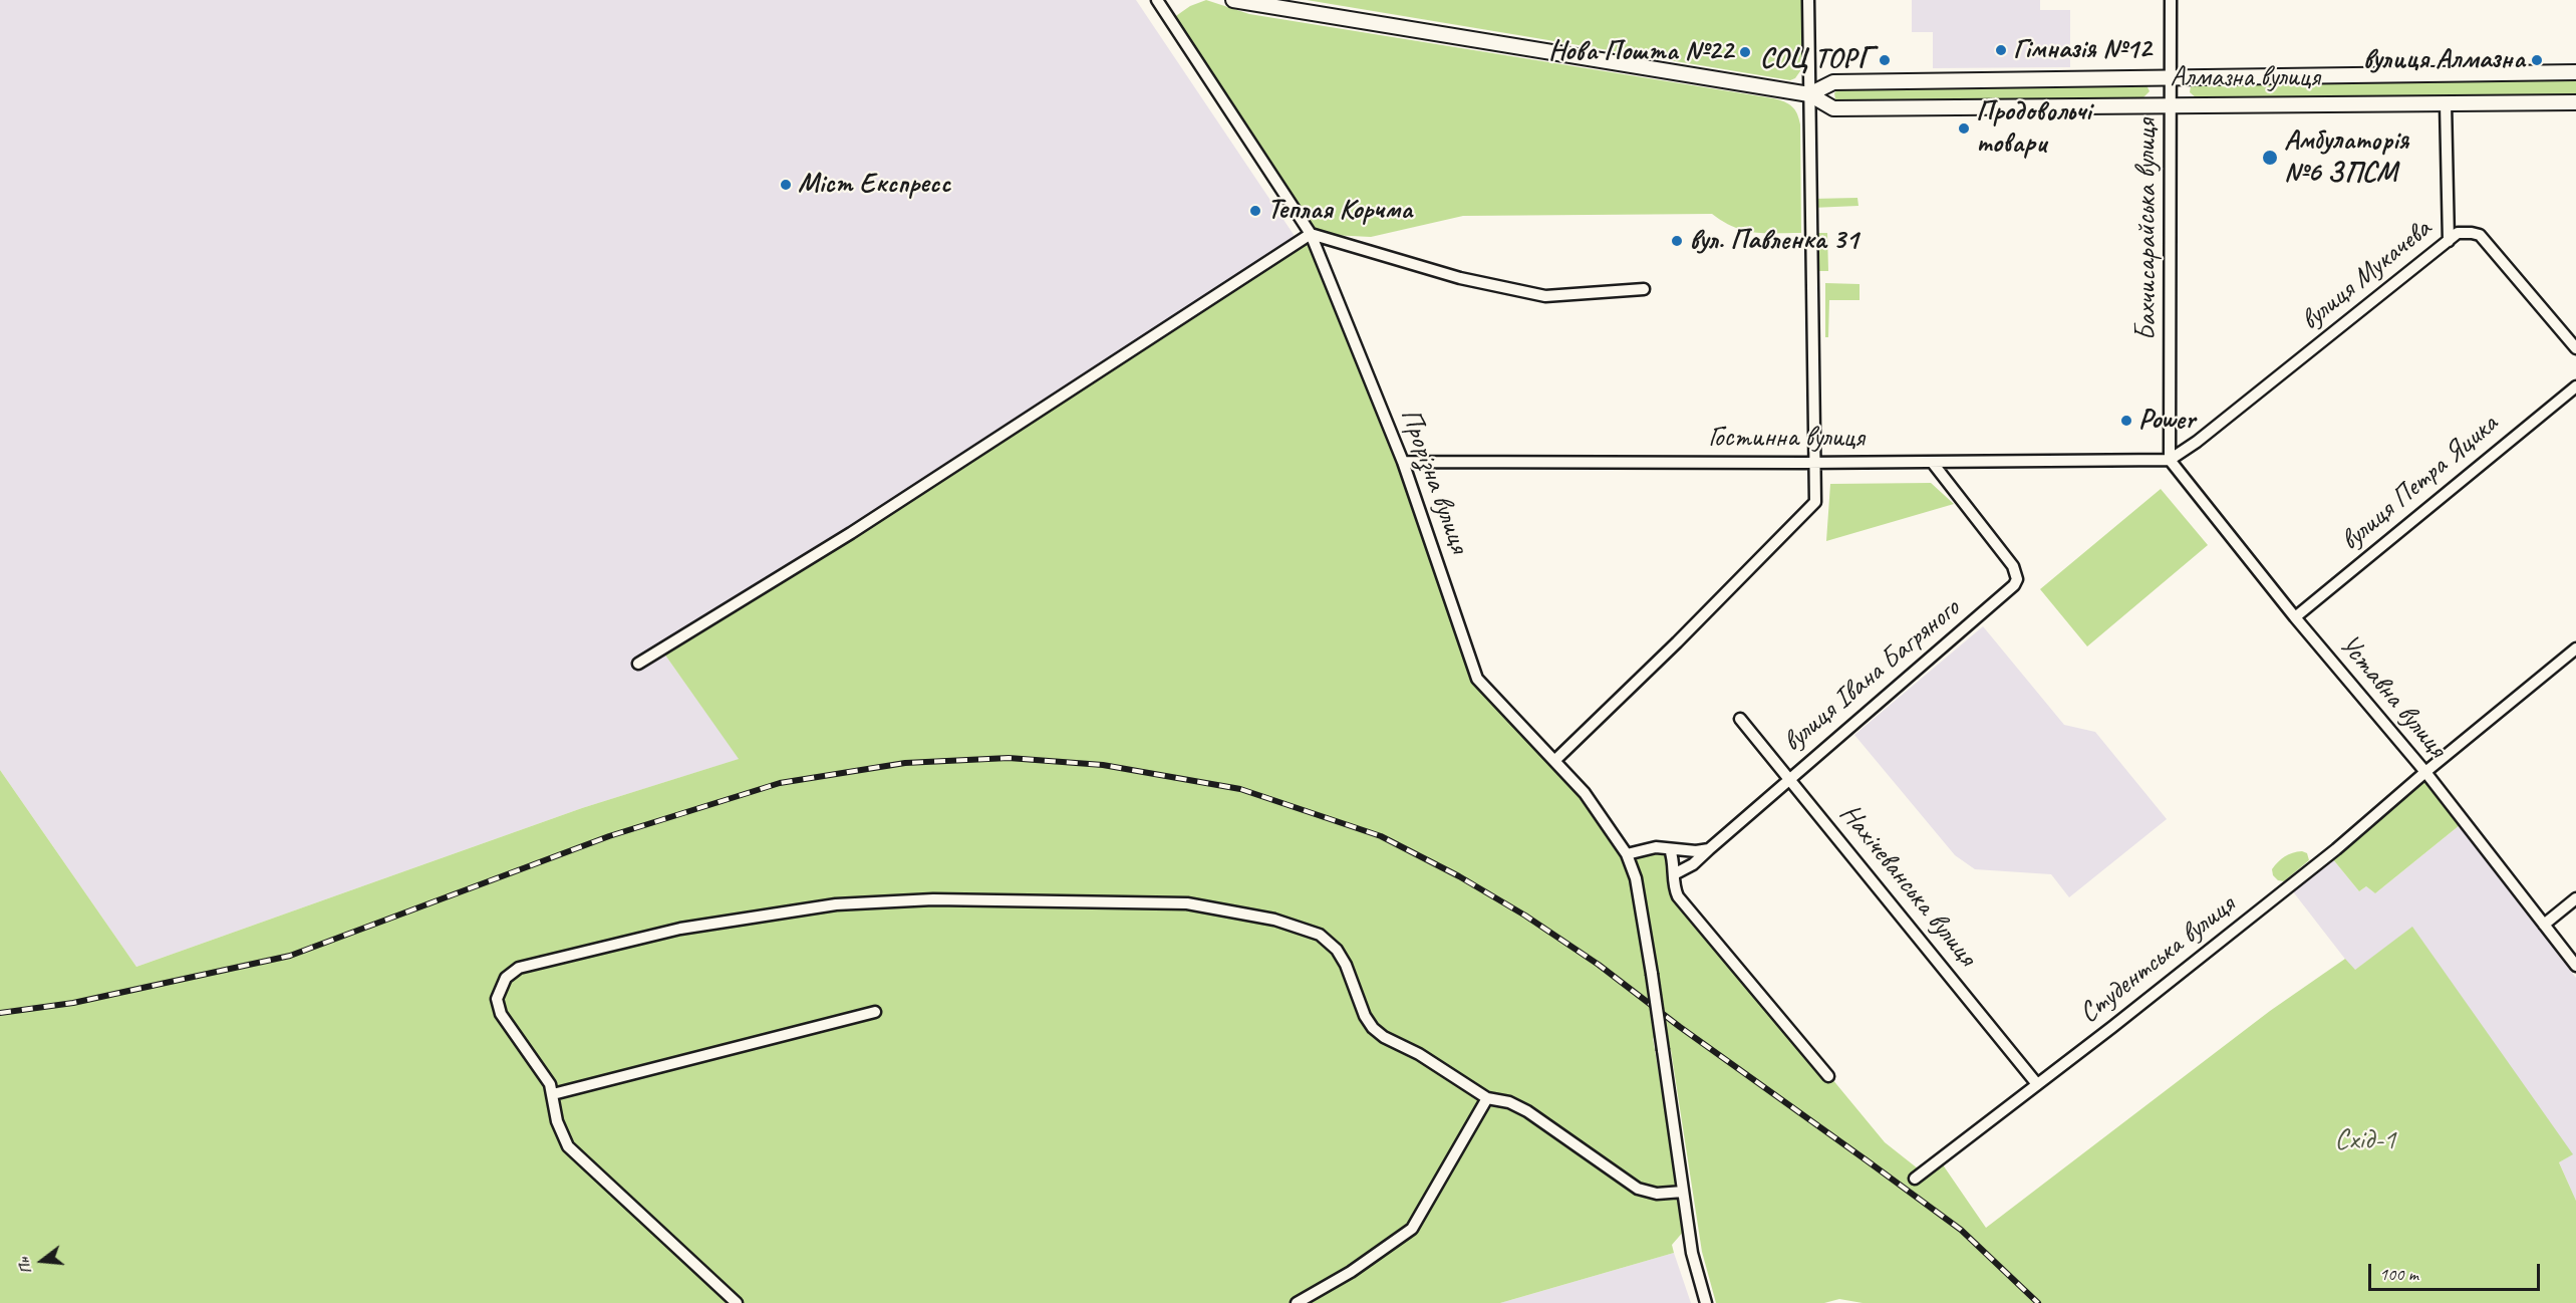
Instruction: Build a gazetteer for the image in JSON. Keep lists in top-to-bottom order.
{
  "streets": {
    "street": [
      "Алмазна вулиця",
      "Бахчисарайська вулиця",
      "вулиця Мукачева",
      "Гостинна вулиця",
      "Прорізна вулиця",
      "вулиця Петра Яцика",
      "вулиця Івана Багряного",
      "Уставна вулиця",
      "Нахічеванська вулиця",
      "Студентська вулиця"
    ]
  },
  "crossings": [
    ["Алмазна вулиця", "Бахчисарайська вулиця"],
    ["Бахчисарайська вулиця", "вулиця Мукачева"],
    ["Бахчисарайська вулиця", "Гостинна вулиця"],
    ["Бахчисарайська вулиця", "Уставна вулиця"],
    ["вулиця Мукачева", "Гостинна вулиця"],
    ["вулиця Мукачева", "Уставна вулиця"],
    ["Гостинна вулиця", "Прорізна вулиця"],
    ["Гостинна вулиця", "вулиця Івана Багряного"],
    ["Гостинна вулиця", "Уставна вулиця"],
    ["вулиця Петра Яцика", "Уставна вулиця"],
    ["вулиця Івана Багряного", "Нахічеванська вулиця"],
    ["Уставна вулиця", "Студентська вулиця"],
    ["Нахічеванська вулиця", "Студентська вулиця"]
  ],
  "parks": ["Схід-1"],
  "places": [
    "Гімназія №12",
    "Нова Пошта №22",
    "СОЦ ТОРГ",
    "вулиця Алмазна",
    "Продовольчі товари",
    "Амбулаторія №6 ЗПСМ",
    "Міст Експресс",
    "Теплая Корчма",
    "вул. Павленка 31",
    "Power"
  ],
  "scale_bar": "100 m",
  "north": "left"
}
